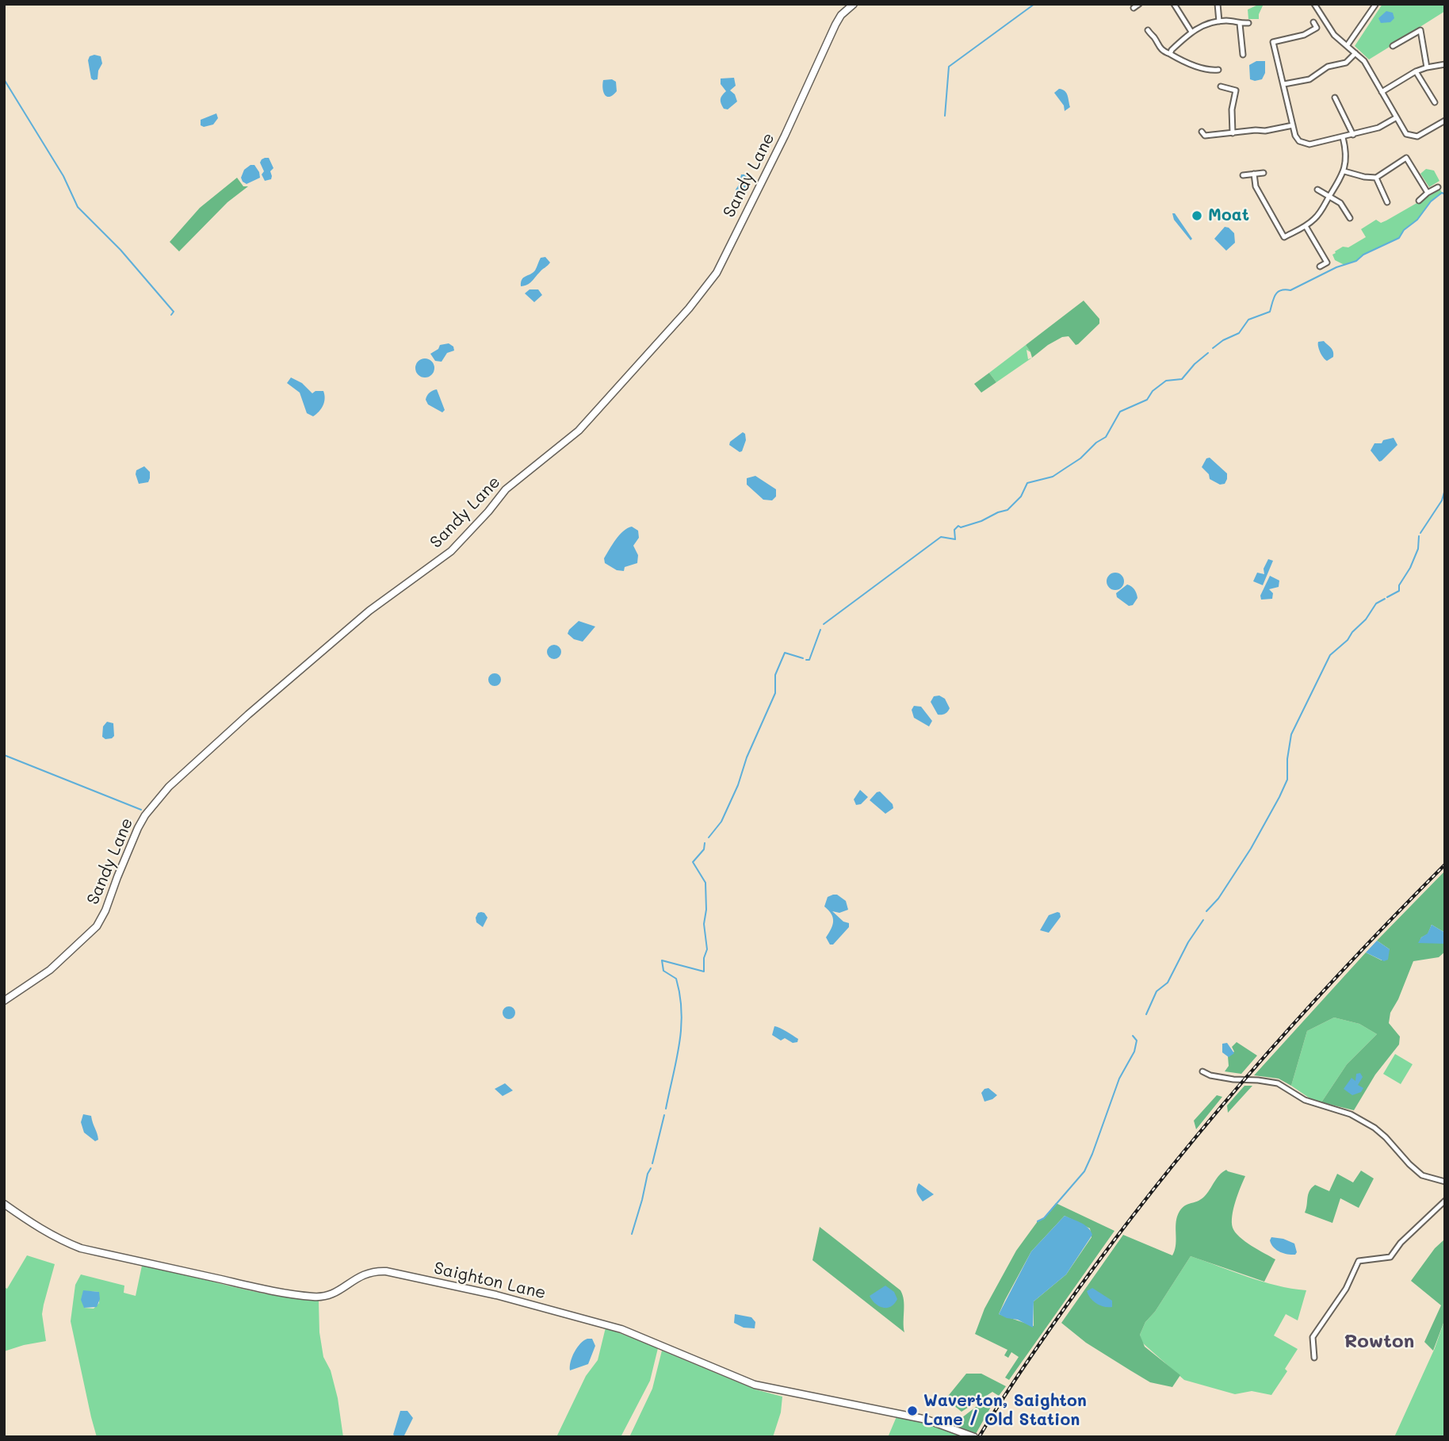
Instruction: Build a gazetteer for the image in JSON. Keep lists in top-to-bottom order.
{
  "streets": {
    "street": ["Sandy Lane", "Saighton Lane"]
  },
  "districts": ["Rowton"],
  "places": ["Moat", "Waverton, Saighton Lane / Old Station"]
}
